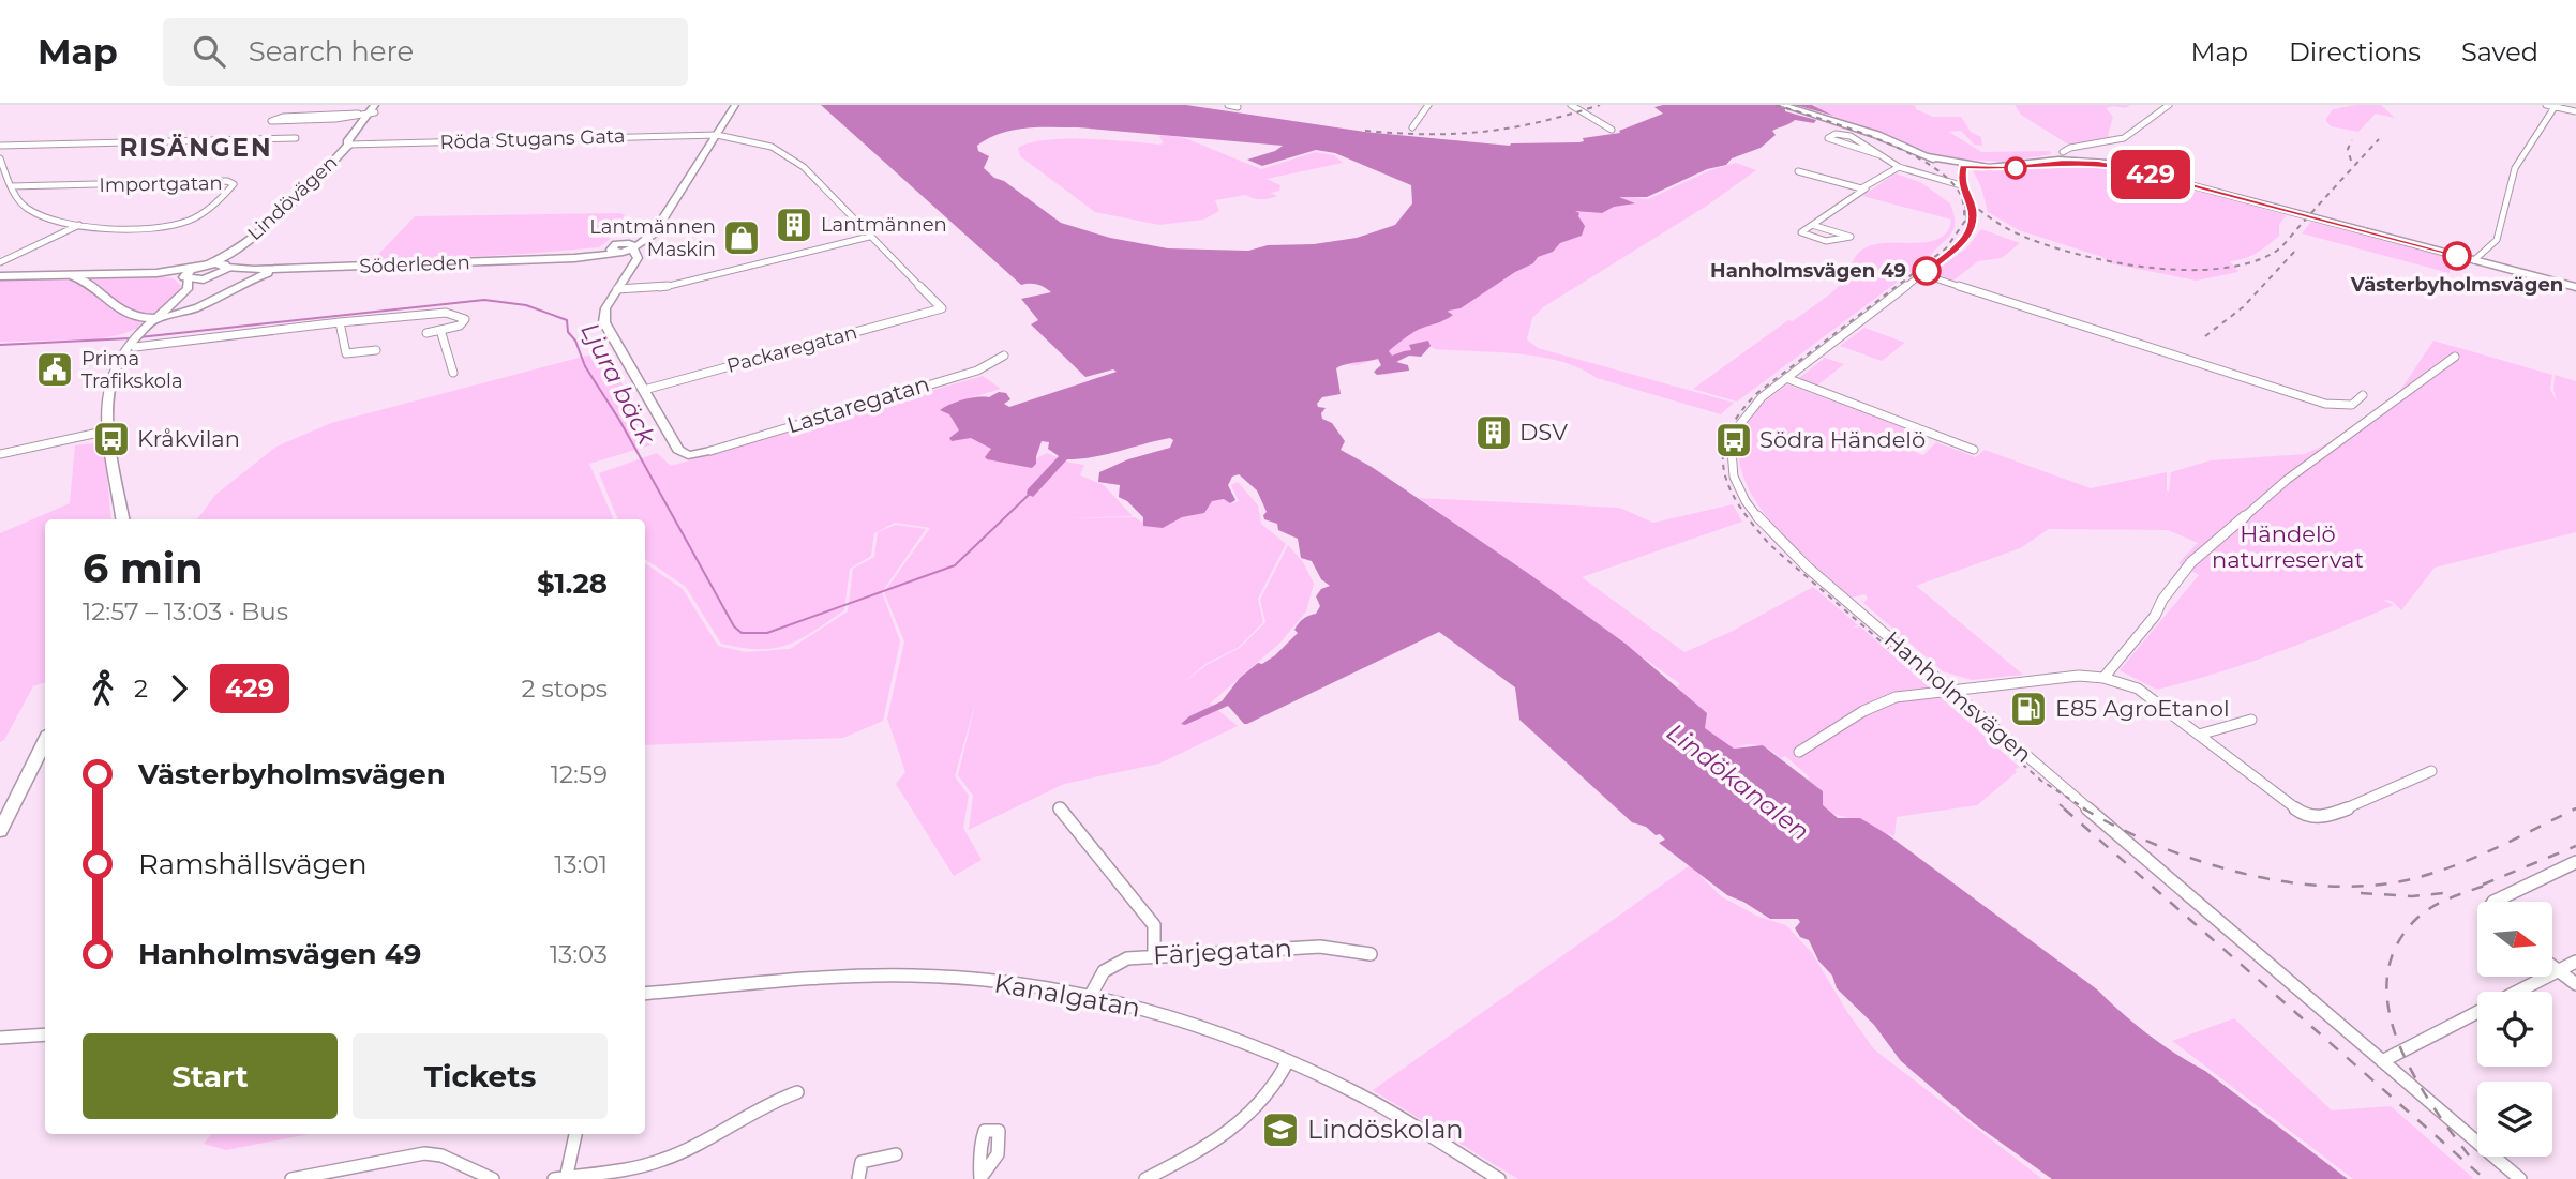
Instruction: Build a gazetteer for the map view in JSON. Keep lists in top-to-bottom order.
{
  "streets": {
    "main road": ["Lindövägen", "Söderleden"],
    "street": [
      "Röda Stugans Gata",
      "Importgatan",
      "Packaregatan",
      "Lastaregatan",
      "Hanholmsvägen",
      "Färjegatan",
      "Kanalgatan"
    ]
  },
  "crossings": [
    ["Röda Stugans Gata", "Lindövägen"],
    ["Röda Stugans Gata", "Packaregatan"],
    ["Lindövägen", "Söderleden"],
    ["Färjegatan", "Kanalgatan"]
  ],
  "districts": ["RISÄNGEN"],
  "water": ["Ljura bäck", "Lindökanalen"],
  "parks": ["Händelö naturreservat"],
  "places": {
    "building": ["Lantmännen", "DSV"],
    "shop": ["Lantmännen Maskin"],
    "other": ["Västerbyholmsvägen", "Hanholmsvägen 49"],
    "public building": ["Prima Trafikskola"],
    "bus stop": ["Kråkvilan", "Södra Händelö"],
    "fuel station": ["E85 AgroEtanol"],
    "school or university": ["Lindöskolan"]
  },
  "lines": ["bus line 429"],
  "north": "right",
  "page": {
    "header": "Map",
    "search": "Search here",
    "nav": ["Map", "Directions", "Saved"],
    "on_map": "429",
    "heading": ["6 min", "12:57 – 13:03 · Bus", "$1.28"],
    "legs": ["2", "429", "2 stops"],
    "list": [
      {
        "name": "Västerbyholmsvägen",
        "value": "12:59"
      },
      {
        "name": "Ramshällsvägen",
        "value": "13:01"
      },
      {
        "name": "Hanholmsvägen 49",
        "value": "13:03"
      }
    ],
    "buttons": ["Start", "Tickets"]
  }
}
